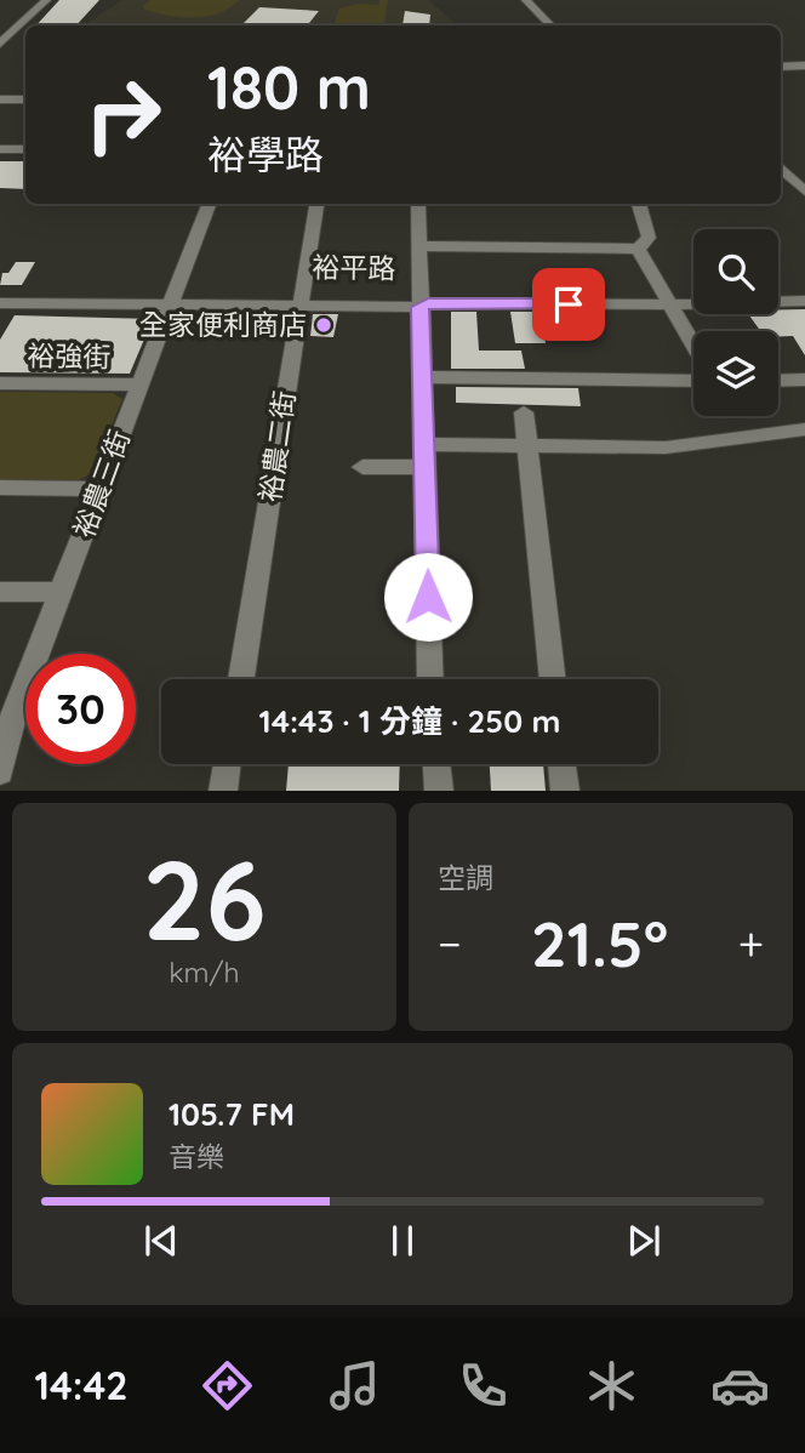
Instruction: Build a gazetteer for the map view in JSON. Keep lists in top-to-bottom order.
{
  "streets": {
    "street": [
      "裕平路",
      "裕強街",
      "裕農二街",
      "裕農三街"
    ]
  },
  "crossings": [
    ["裕平路", "裕農二街"],
    ["裕平路", "裕農三街"],
    ["裕強街", "裕農三街"]
  ],
  "places": ["全家便利商店"],
  "page": {
    "turn": ["180 m", "裕學路"],
    "limit": "30",
    "trip": "14:43 · 1 分鐘 · 250 m",
    "tile": [
      ["26", "km/h"],
      "空調"
    ],
    "heat": ["−", "21.5°", "+"],
    "song": ["105.7 FM", "音樂"],
    "tabs": "14:42"
  }
}
